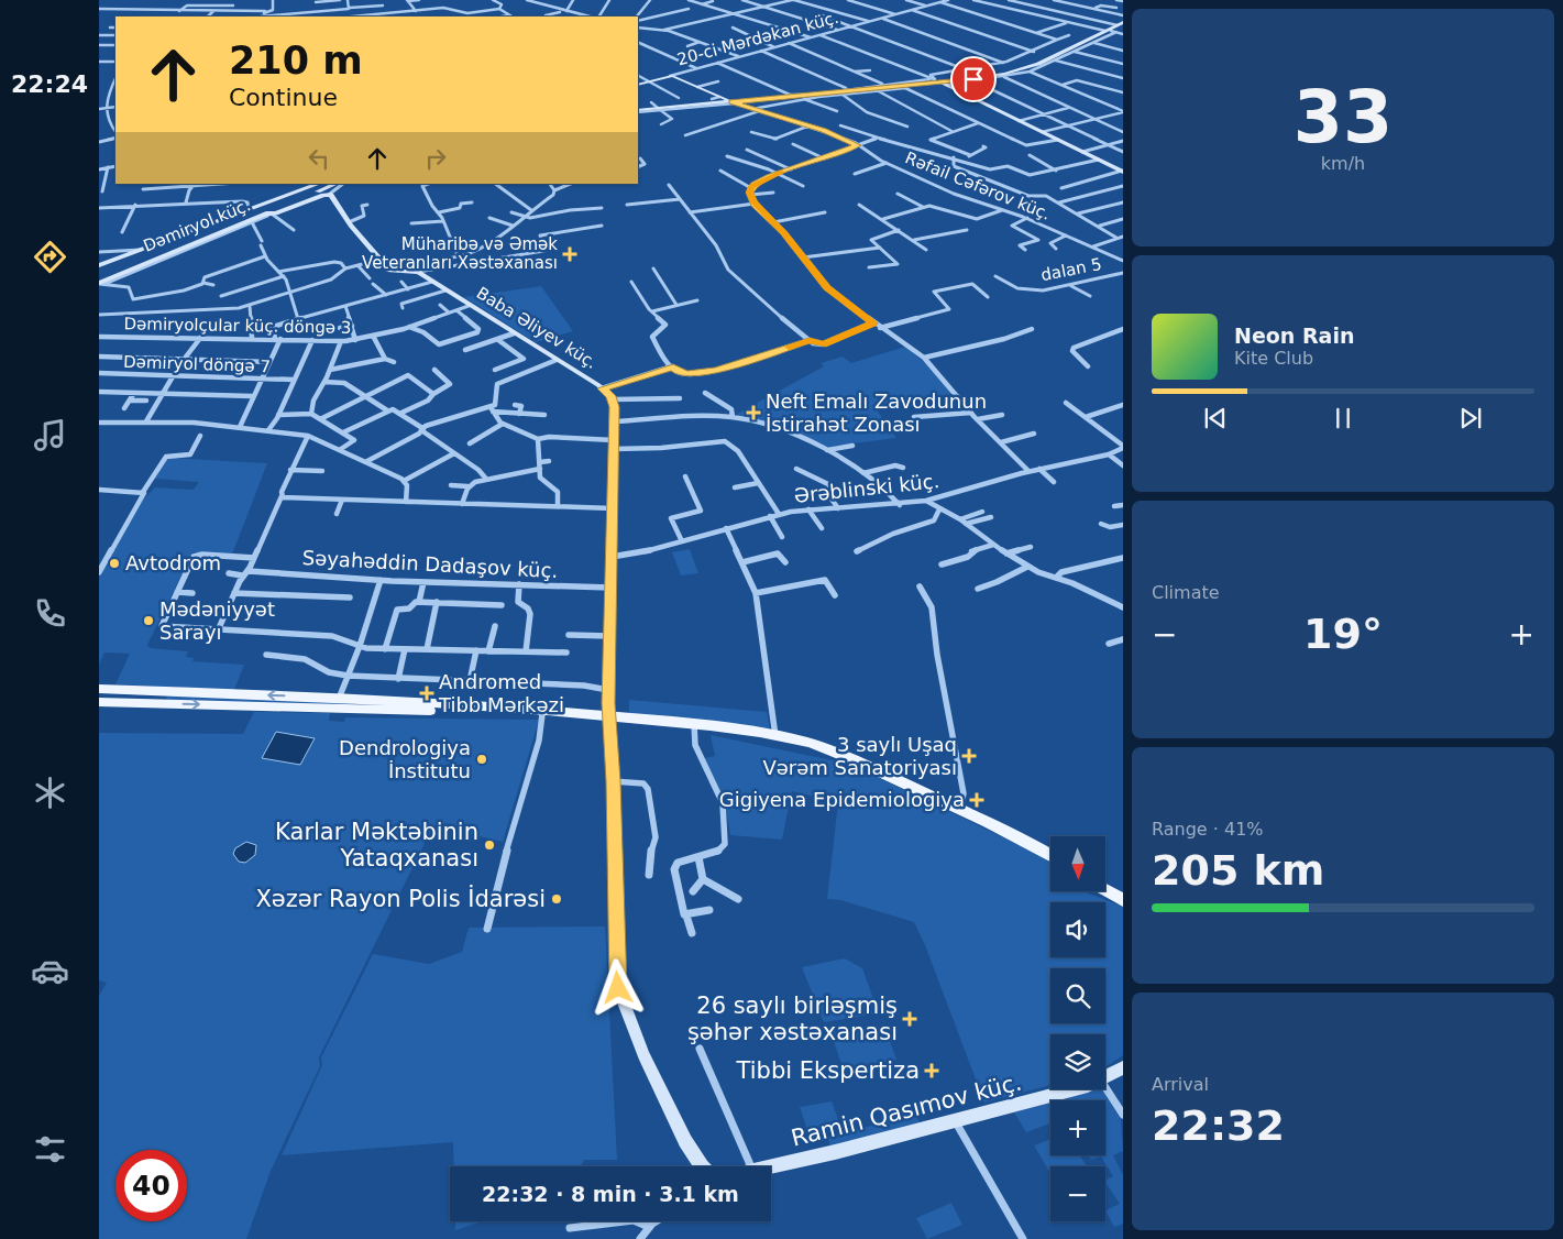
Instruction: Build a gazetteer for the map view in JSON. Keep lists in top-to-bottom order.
{
  "streets": {
    "main road": ["Dəmiryol küç.", "Baba Əliyev küç.", "Ramin Qasımov küç."],
    "street": [
      "20-ci Mərdəkan küç.",
      "Rəfail Cəfərov küç.",
      "dalan 5",
      "Dəmiryolçular küç. döngə 3",
      "Dəmiryol döngə 7",
      "Ərəblinski küç.",
      "Səyahəddin Dadaşov küç."
    ]
  },
  "crossings": [
    ["Dəmiryolçular küç. döngə 3", "Baba Əliyev küç."]
  ],
  "places": {
    "health": [
      "Müharibə və Əmək Veteranları Xəstəxanası",
      "Neft Emalı Zavodunun İstirahət Zonası",
      "Andromed Tibb Mərkəzi",
      "3 saylı Uşaq Vərəm Sanatoriyası",
      "Gigiyena Epidemiologiya",
      "26 saylı birləşmiş şəhər xəstəxanası",
      "Tibbi Ekspertiza"
    ],
    "other": [
      "Avtodrom",
      "Mədəniyyət Sarayı",
      "Dendrologiya İnstitutu",
      "Karlar Məktəbinin Yataqxanası",
      "Xəzər Rayon Polis İdarəsi"
    ]
  },
  "north": "bottom",
  "page": {
    "tabs": "22:24",
    "tile": [
      ["33", "km/h"],
      "Climate",
      ["Range · 41%", "205 km"],
      ["Arrival", "22:32"]
    ],
    "turn": ["210 m", "Continue"],
    "song": ["Neon Rain", "Kite Club"],
    "heat": ["−", "19°", "+"],
    "map_buttons": ["+", "−"],
    "limit": "40",
    "trip": "22:32 · 8 min · 3.1 km"
  }
}
